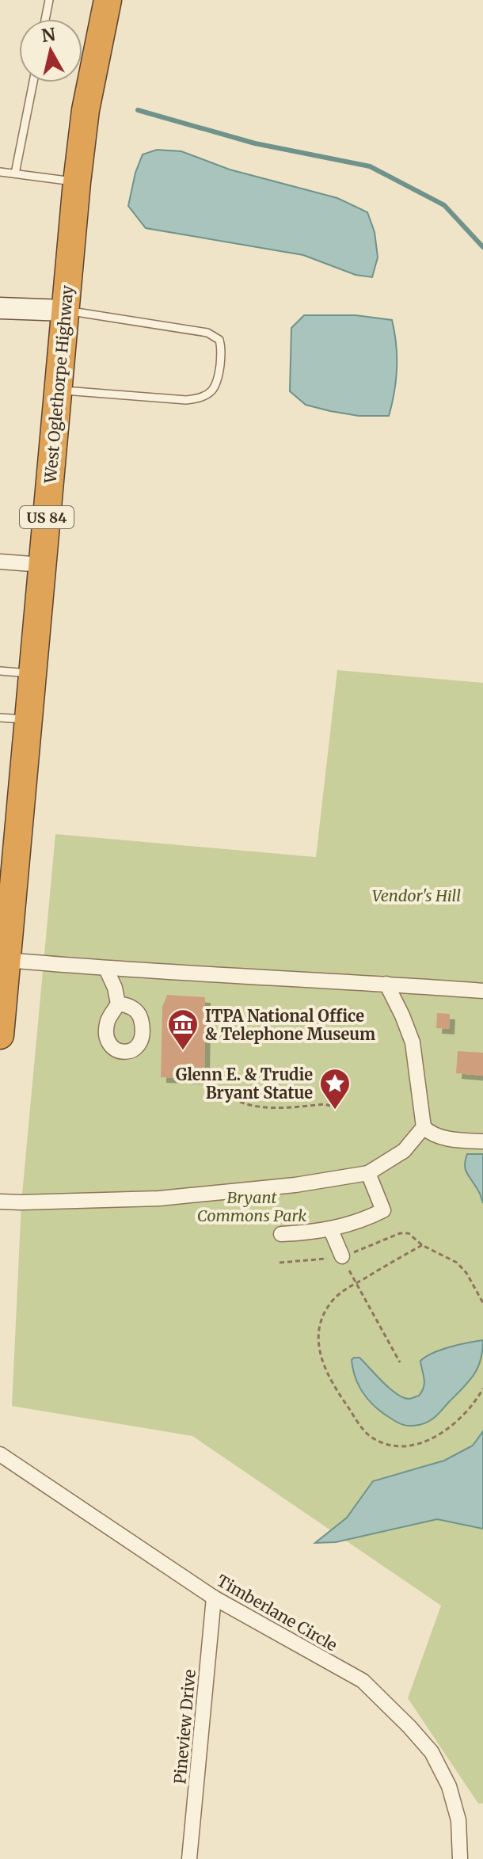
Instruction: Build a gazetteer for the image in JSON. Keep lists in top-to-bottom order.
{
  "streets": {
    "highway": ["West Oglethorpe Highway", "US 84"],
    "street": ["Timberlane Circle", "Pineview Drive"]
  },
  "crossings": [
    ["Timberlane Circle", "Pineview Drive"]
  ],
  "parks": ["Vendor's Hill", "Bryant Commons Park"],
  "places": {
    "museum": ["ITPA National Office & Telephone Museum"],
    "place": ["Glenn E. & Trudie Bryant Statue"]
  },
  "north": "top"
}
